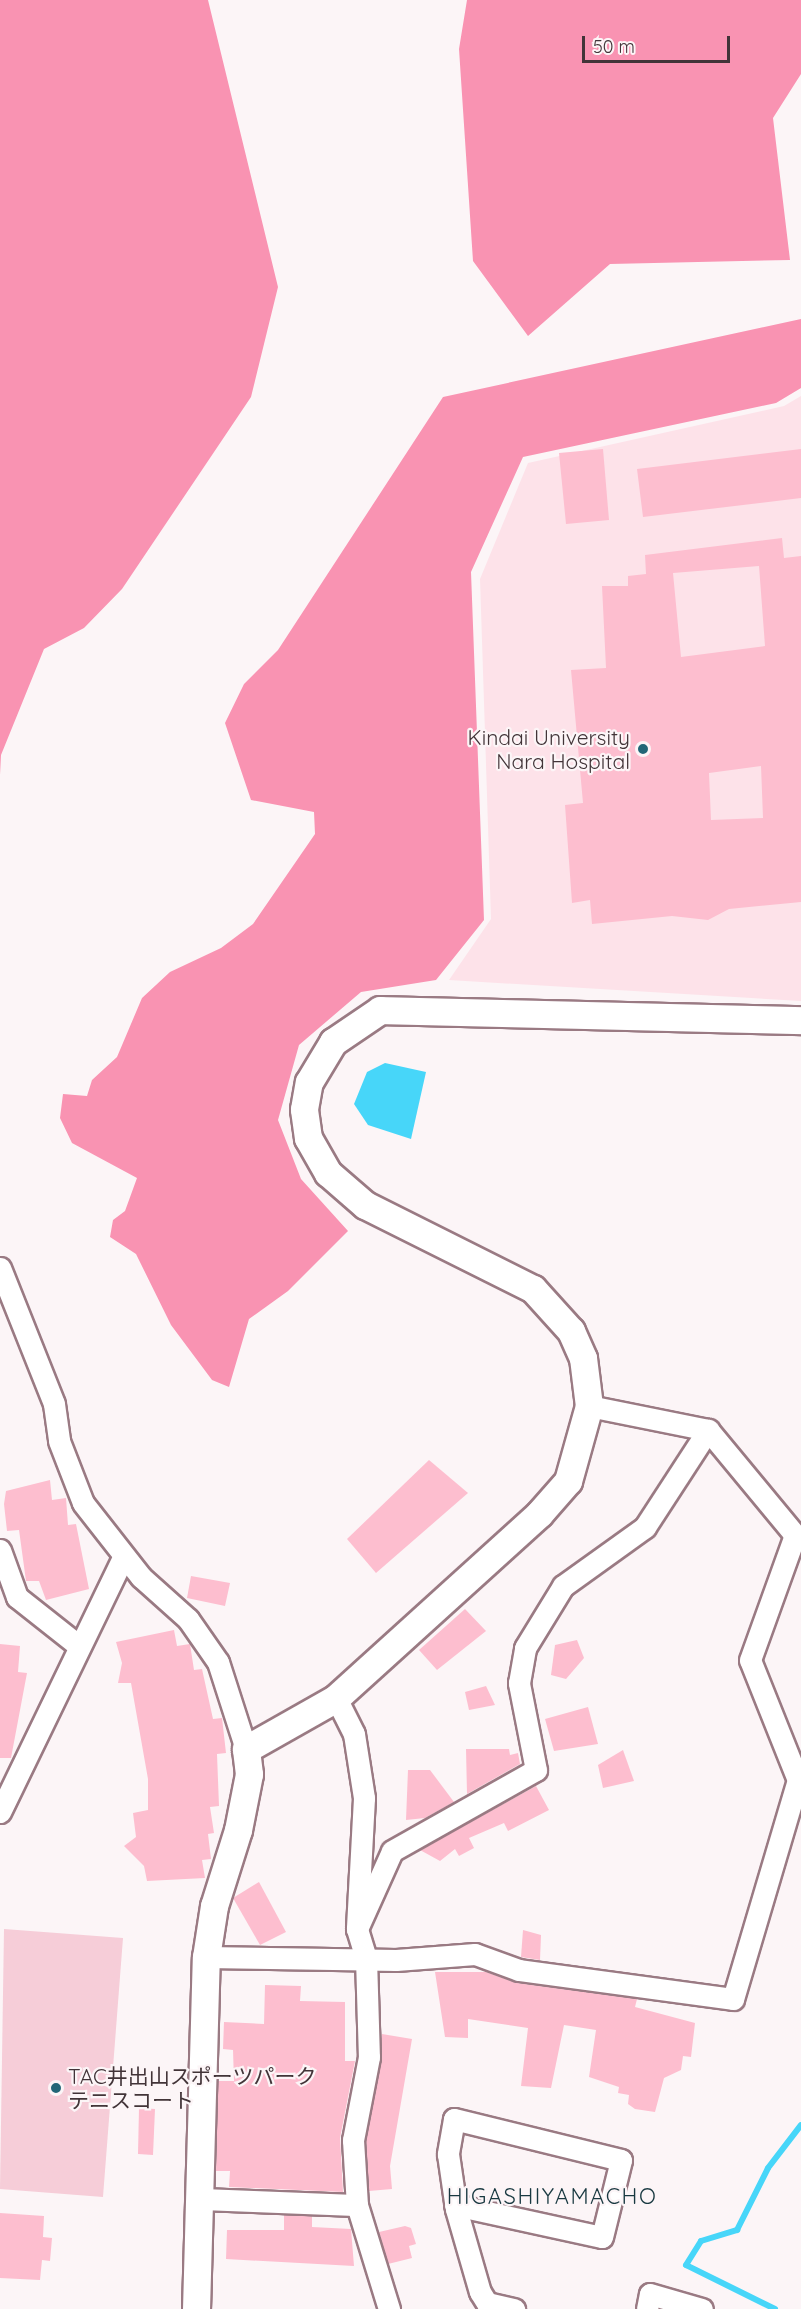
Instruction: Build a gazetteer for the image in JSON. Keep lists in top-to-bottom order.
{
  "districts": ["HIGASHIYAMACHO"],
  "places": ["Kindai University Nara Hospital", "TAC井出山スポーツパーク テニスコート"],
  "scale_bar": "50 m"
}
